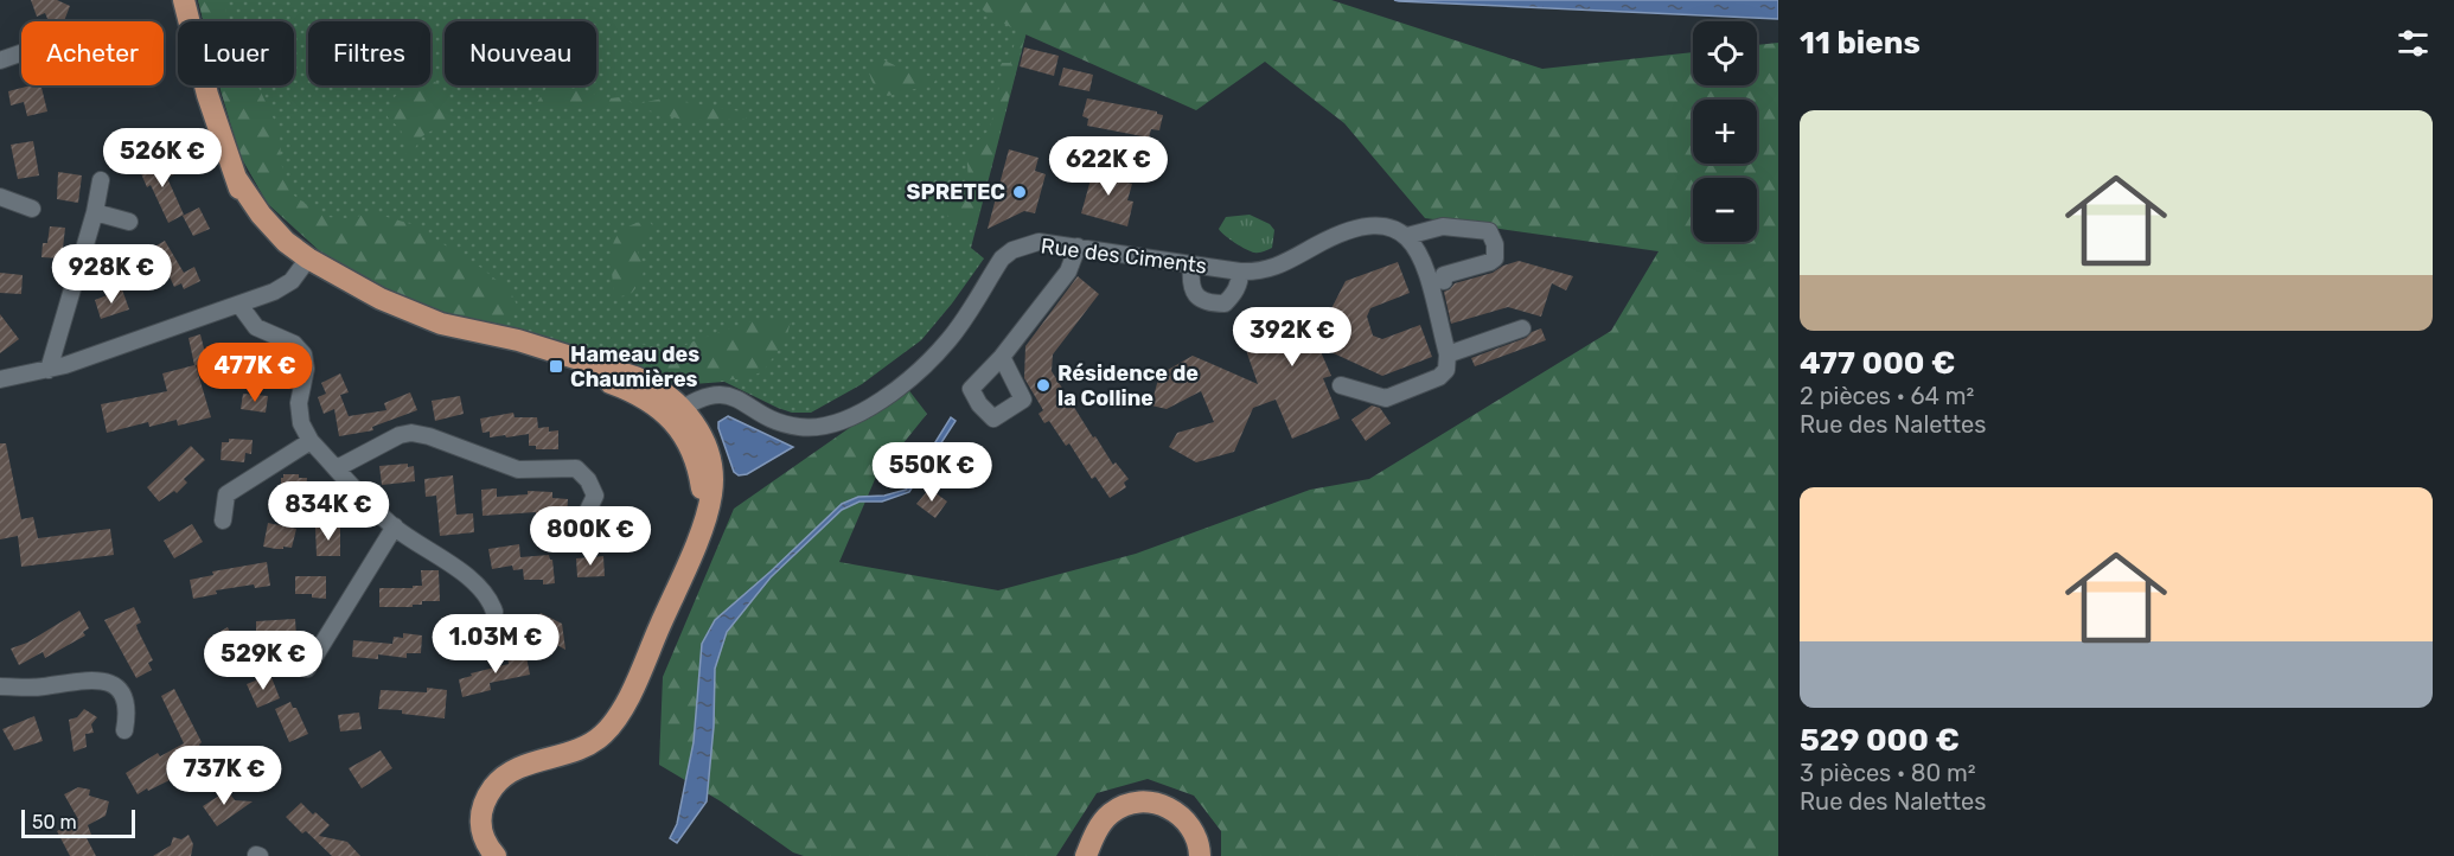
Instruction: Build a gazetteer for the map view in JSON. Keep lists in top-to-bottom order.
{
  "streets": {
    "street": ["Rue des Ciments"]
  },
  "places": {
    "other": ["SPRETEC", "Résidence de la Colline"],
    "transit": ["Hameau des Chaumières"]
  },
  "scale_bar": "50 m",
  "page": {
    "heading": "11 biens",
    "map_buttons": ["+", "−"],
    "chip": [
      "Acheter",
      "Louer",
      "Filtres",
      "Nouveau"
    ],
    "list": [
      {
        "name": "477 000 €",
        "note": "2 pièces · 64 m² · Rue des Nalettes"
      },
      {
        "name": "529 000 €",
        "note": "3 pièces · 80 m² · Rue des Nalettes"
      }
    ],
    "price": [
      "526K €",
      "622K €",
      "928K €",
      "392K €",
      "477K €",
      "550K €",
      "834K €",
      "800K €",
      "1.03M €",
      "529K €",
      "737K €"
    ],
    "scale": "50 m"
  }
}
